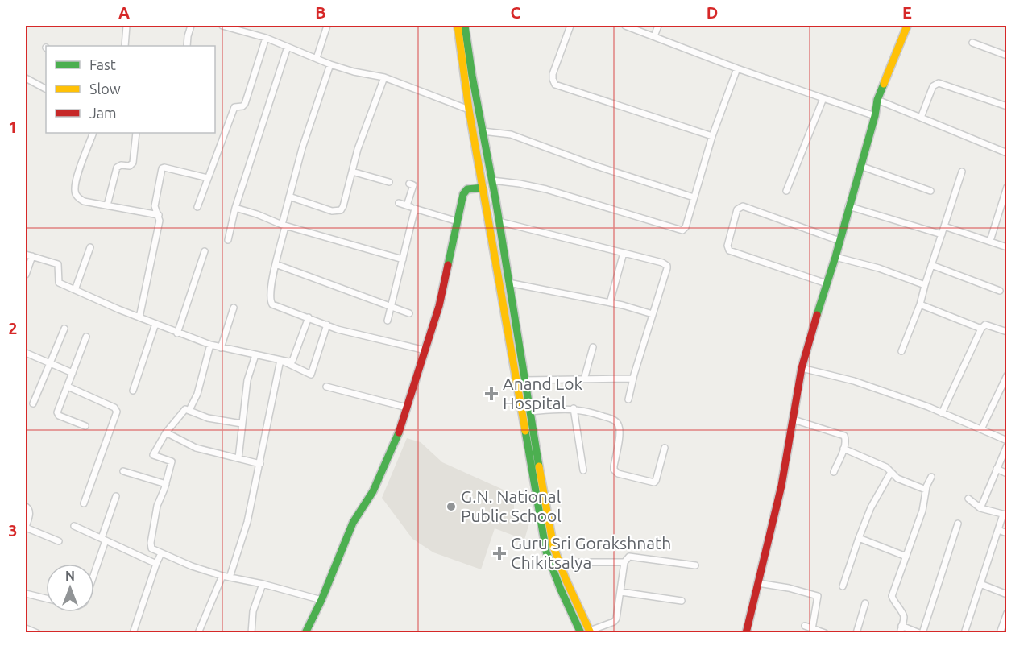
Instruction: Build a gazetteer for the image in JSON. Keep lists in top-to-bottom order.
{
  "places": {
    "health": ["Anand Lok Hospital", "Guru Sri Gorakshnath Chikitsalya"],
    "other": ["G.N. National Public School"]
  },
  "legend": ["Fast", "Slow", "Jam"],
  "north": "top",
  "grid": {
    "columns": [
      "A",
      "B",
      "C",
      "D",
      "E"
    ],
    "rows": ["1", "2", "3"]
  }
}
